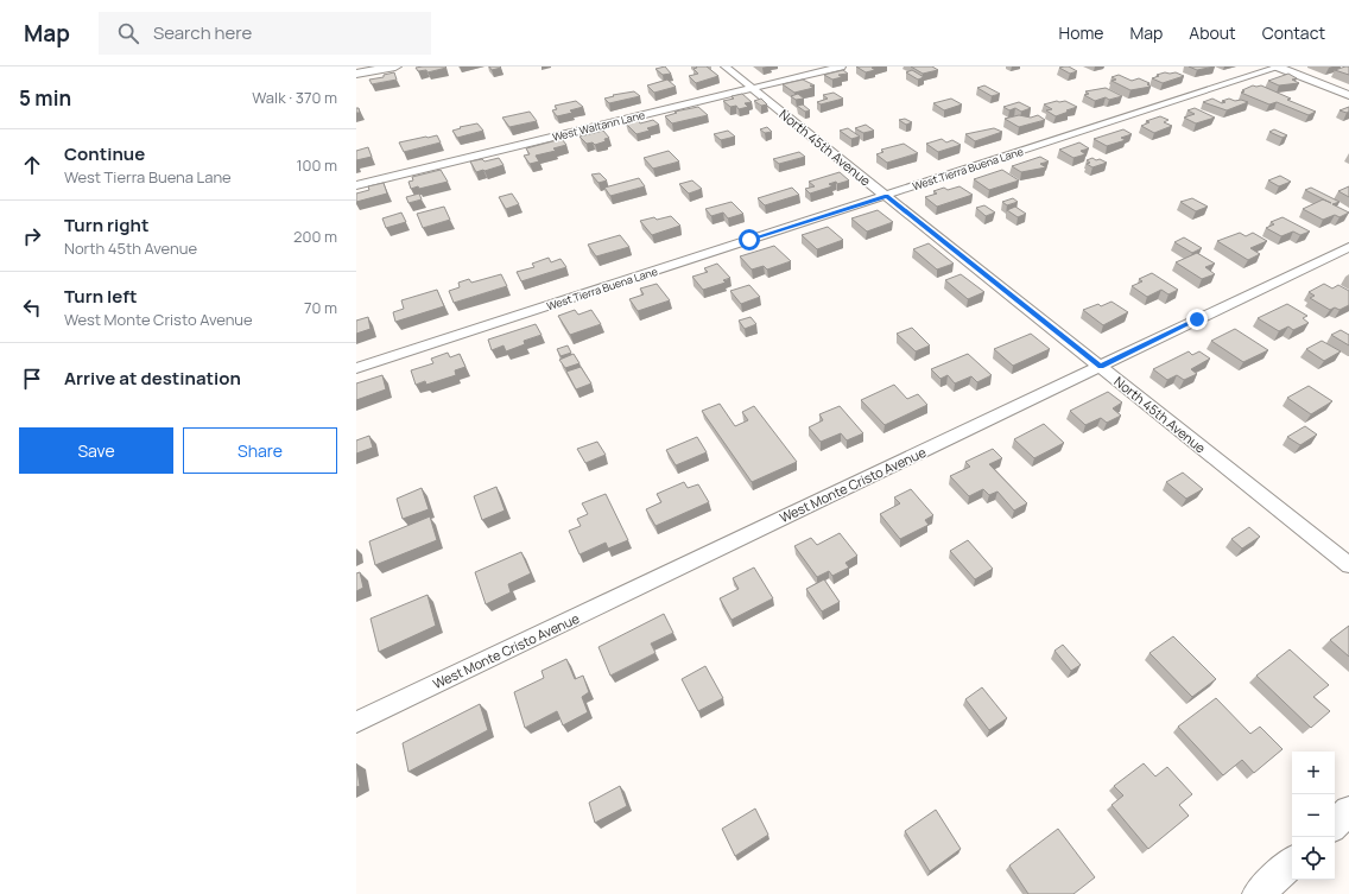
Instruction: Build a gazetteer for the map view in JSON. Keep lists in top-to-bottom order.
{
  "streets": {
    "street": [
      "West Waltann Lane",
      "North 45th Avenue",
      "West Tierra Buena Lane",
      "West Monte Cristo Avenue"
    ]
  },
  "crossings": [
    ["West Waltann Lane", "North 45th Avenue"],
    ["North 45th Avenue", "West Tierra Buena Lane"],
    ["North 45th Avenue", "West Monte Cristo Avenue"]
  ],
  "page": {
    "header": "Map",
    "search": "Search here",
    "nav": [
      "Home",
      "Map",
      "About",
      "Contact"
    ],
    "heading": ["5 min", "Walk · 370 m"],
    "list": [
      ["Continue", "West Tierra Buena Lane", "100 m"],
      ["Turn right", "North 45th Avenue", "200 m"],
      ["Turn left", "West Monte Cristo Avenue", "70 m"],
      "Arrive at destination"
    ],
    "buttons": ["Save", "Share"],
    "map_buttons": ["+", "−"]
  }
}
